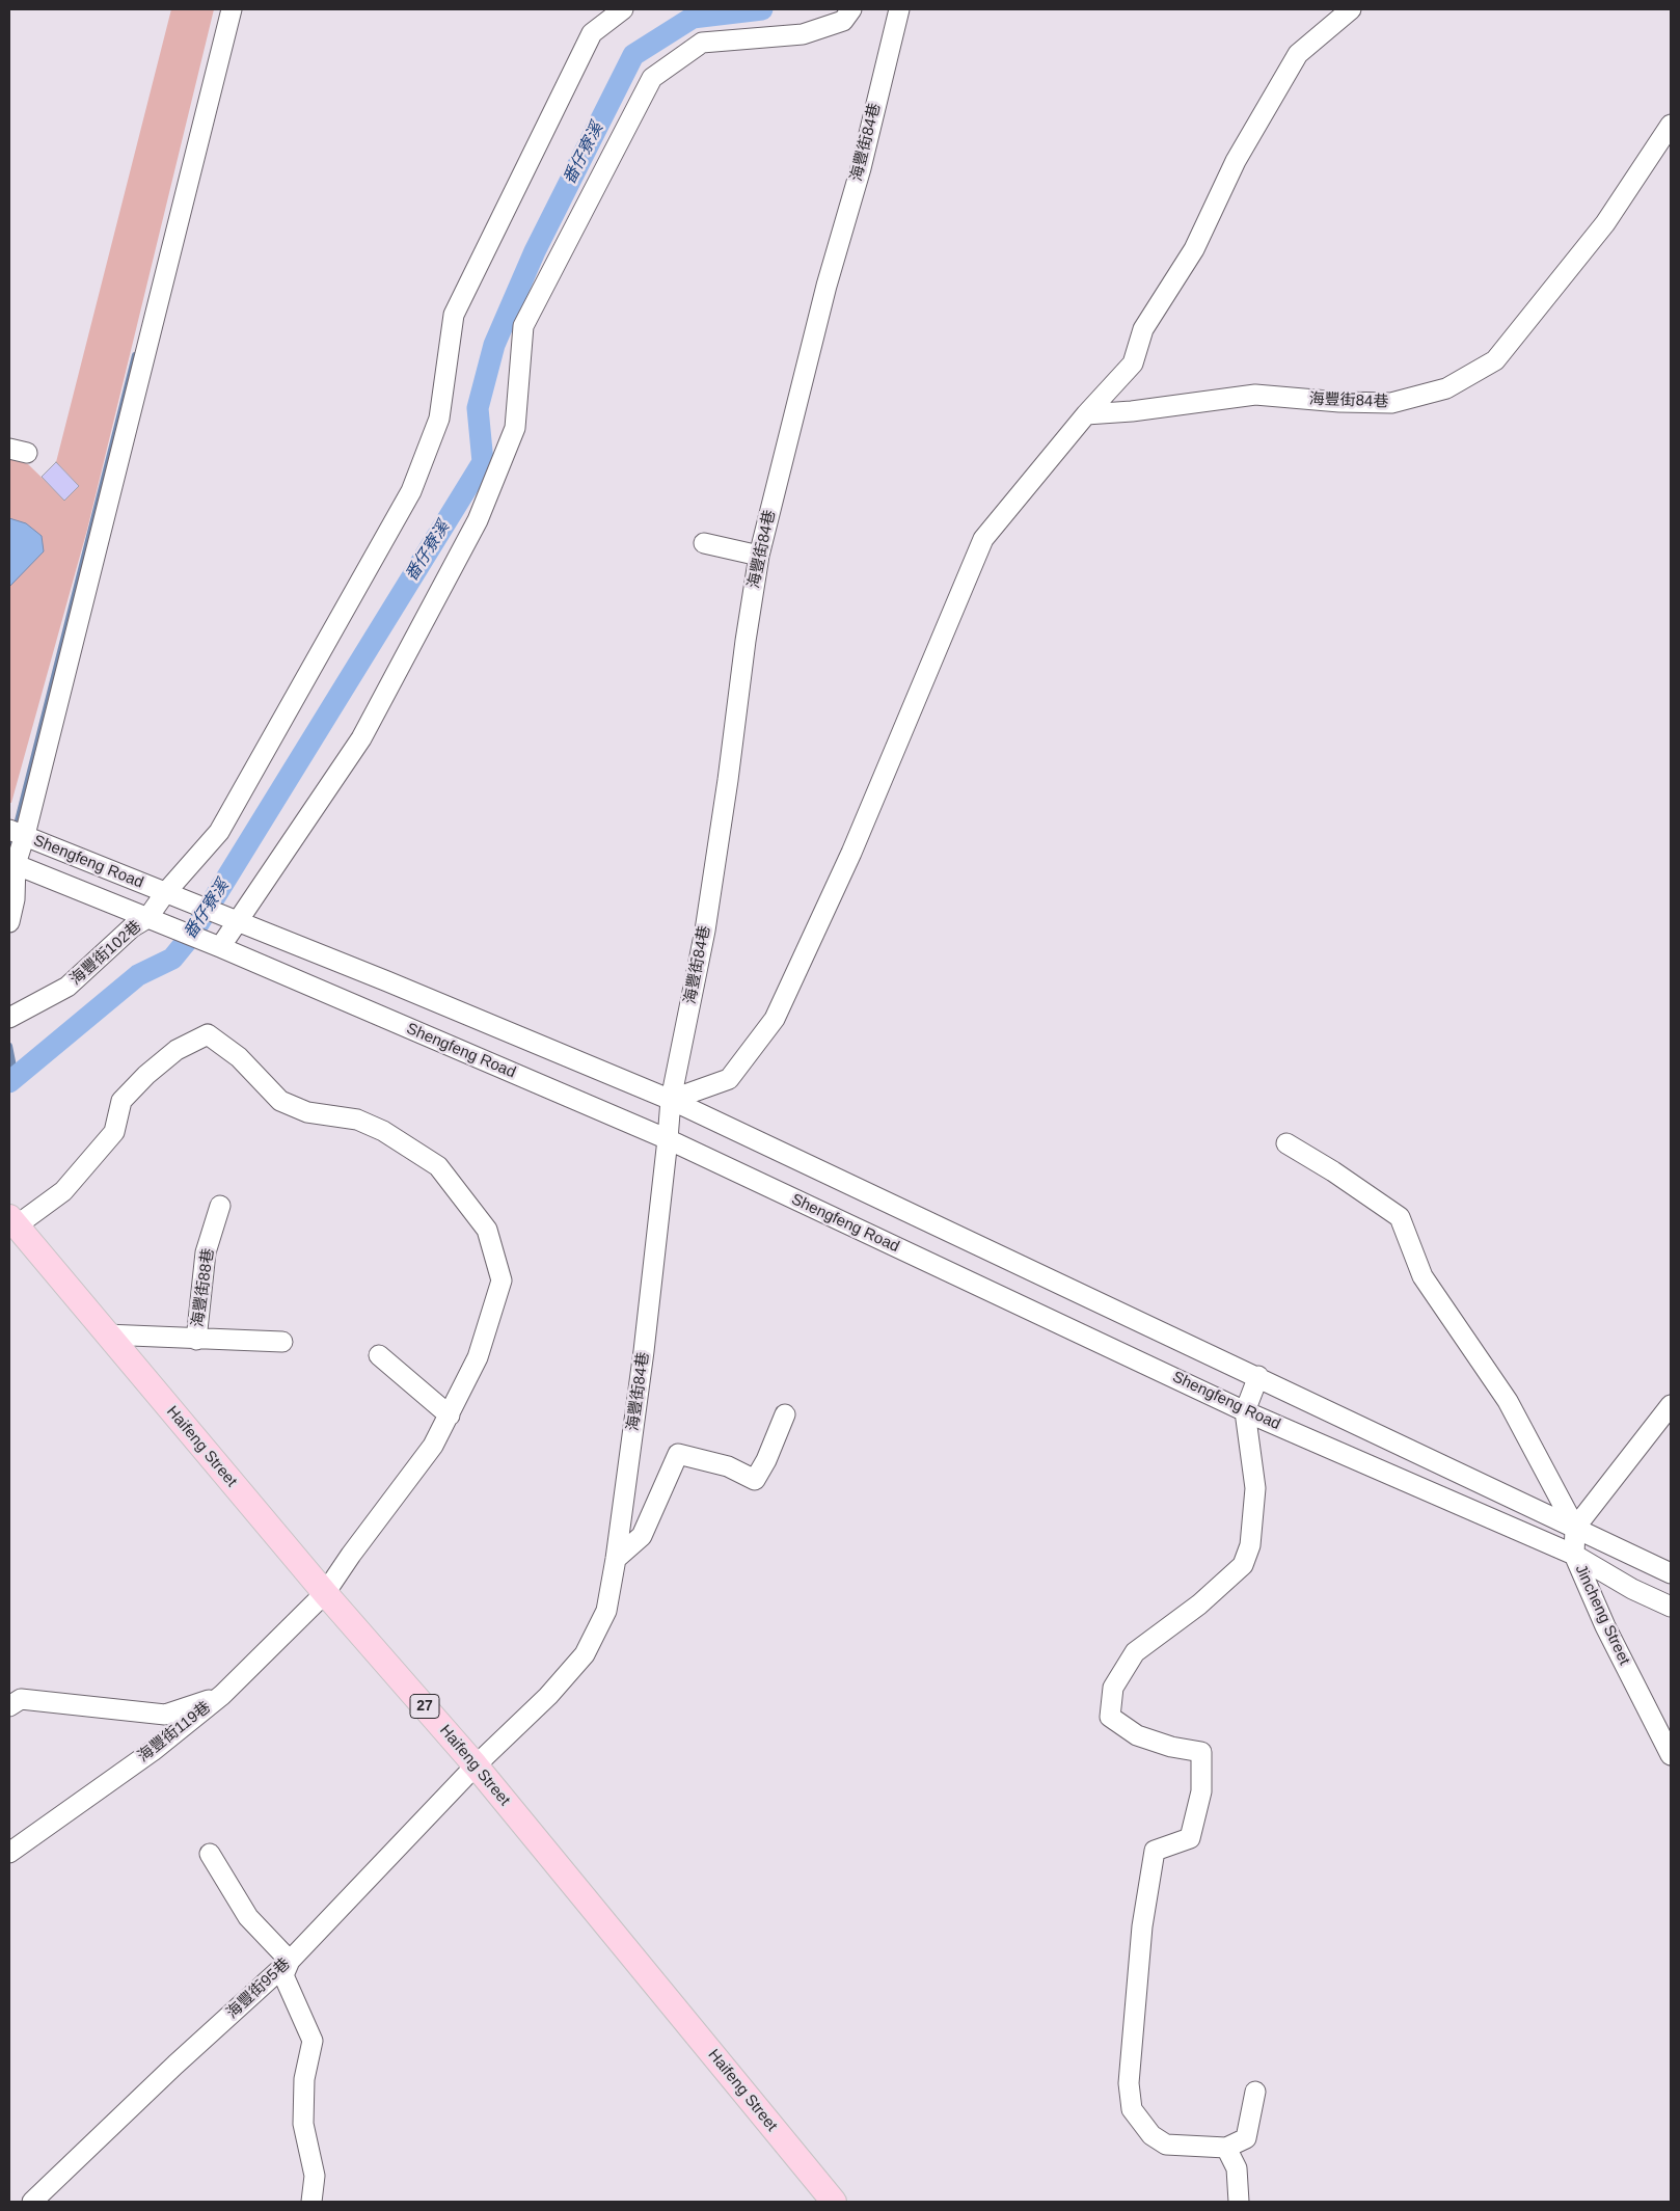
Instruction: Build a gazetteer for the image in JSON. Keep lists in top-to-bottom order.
{
  "streets": {
    "main road": ["Haifeng Street", "27"],
    "street": [
      "海豐街84巷",
      "Shengfeng Road",
      "海豐街102巷",
      "海豐街88巷",
      "Jincheng Street",
      "海豐街119巷",
      "海豐街95巷"
    ]
  },
  "crossings": [
    ["海豐街84巷", "Shengfeng Road"],
    ["海豐街84巷", "Haifeng Street"],
    ["海豐街84巷", "海豐街95巷"],
    ["Shengfeng Road", "海豐街102巷"],
    ["Shengfeng Road", "Jincheng Street"],
    ["海豐街88巷", "Haifeng Street"],
    ["Haifeng Street", "海豐街119巷"],
    ["Haifeng Street", "海豐街95巷"]
  ],
  "water": ["番仔寮溪"]
}
